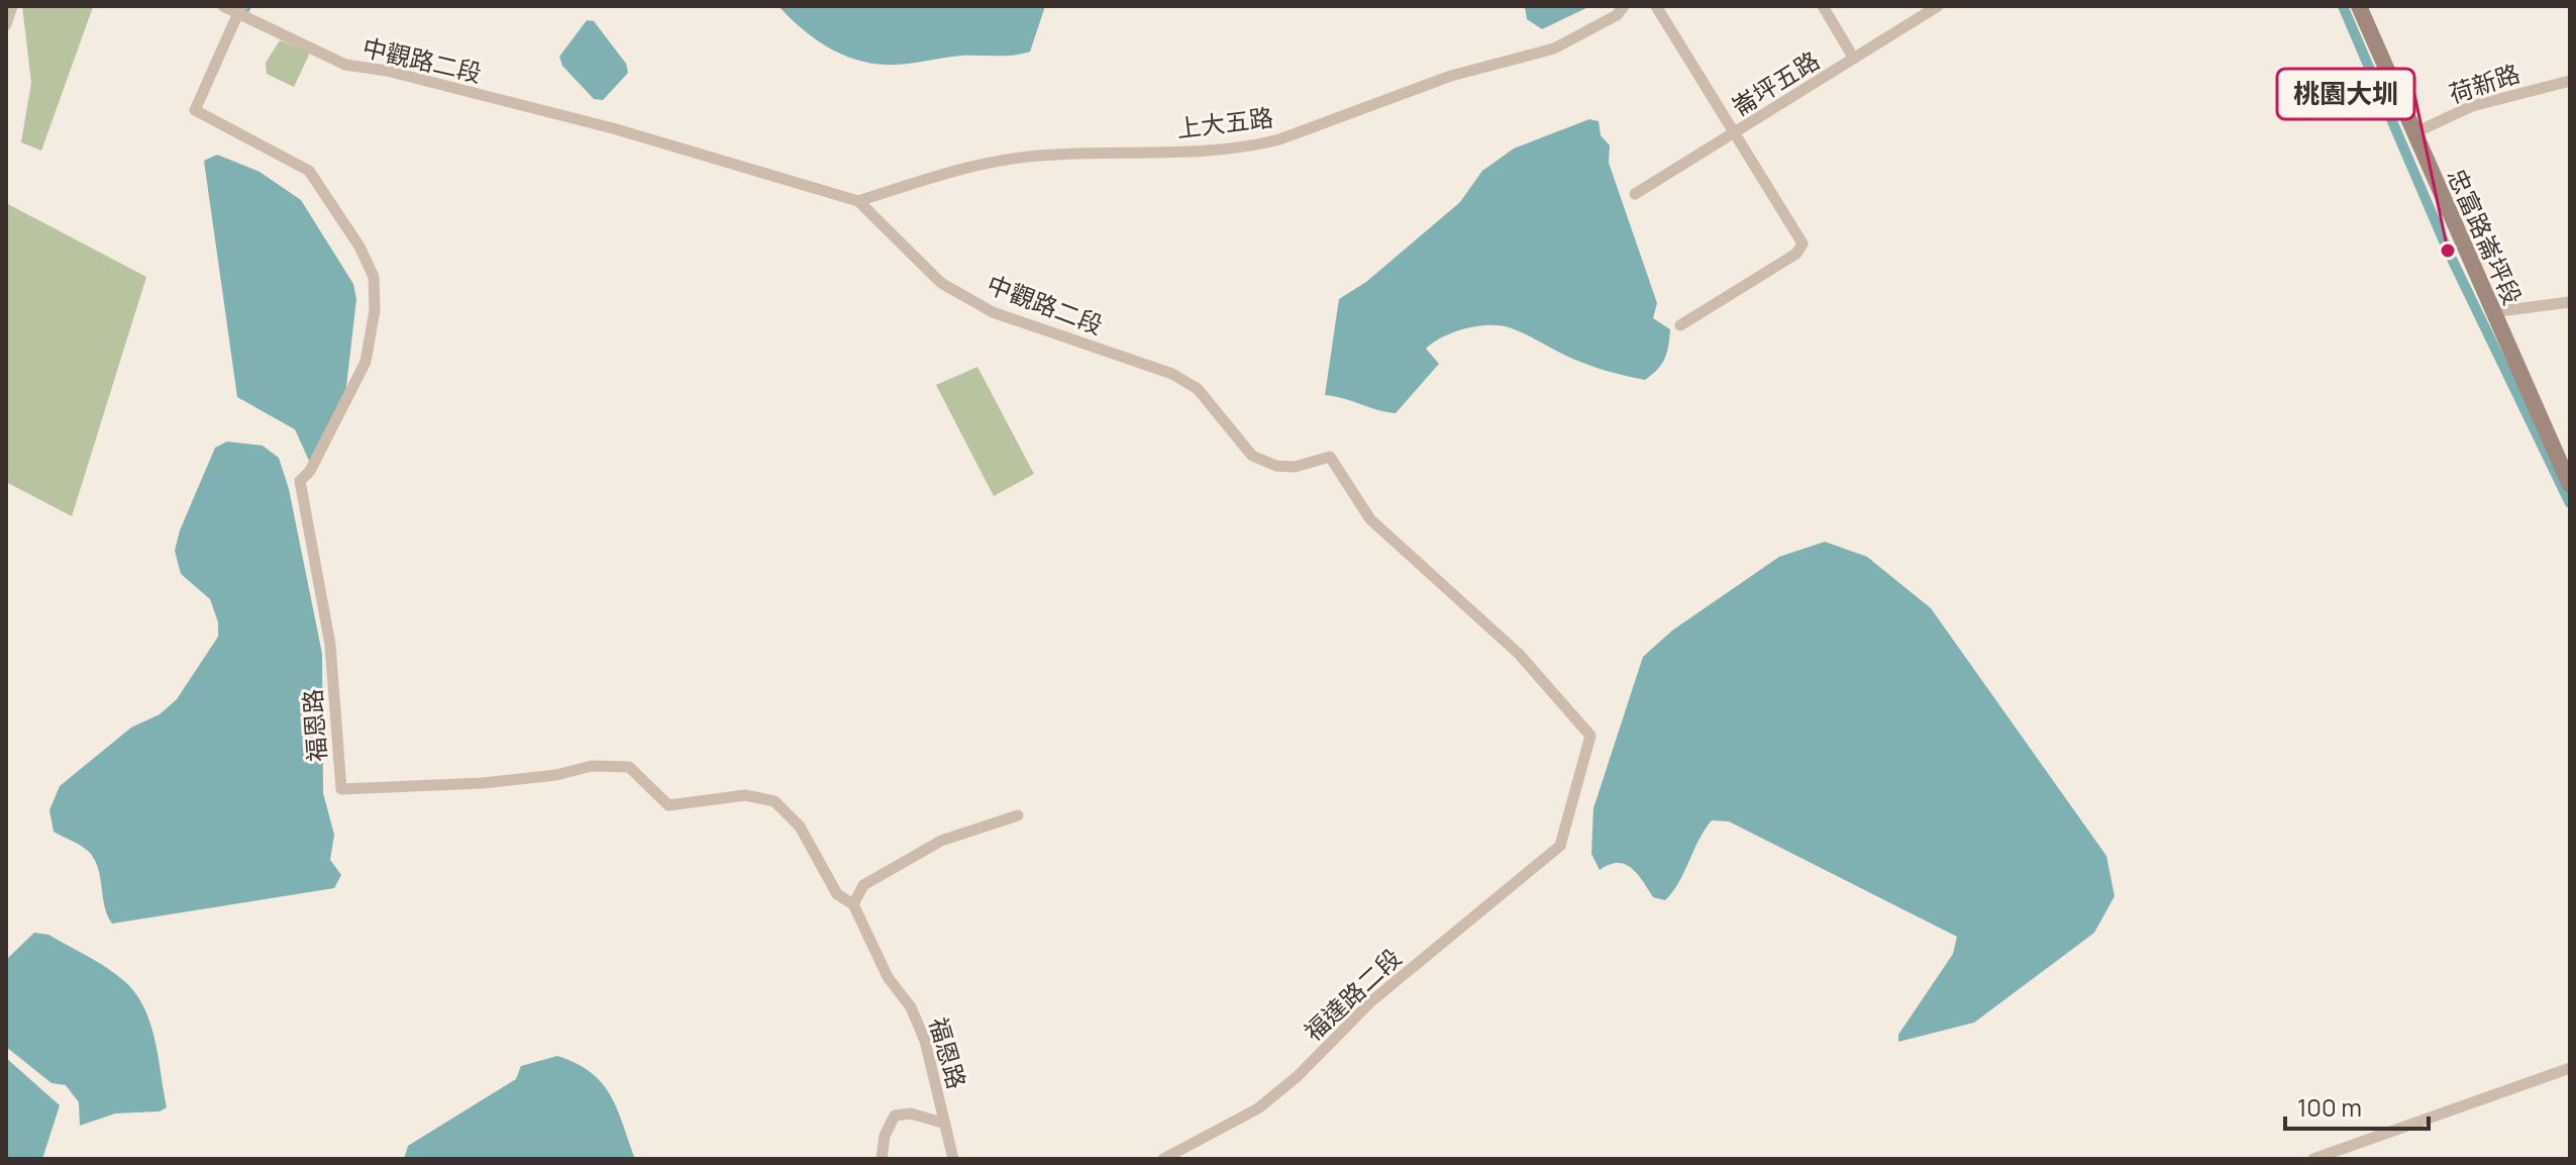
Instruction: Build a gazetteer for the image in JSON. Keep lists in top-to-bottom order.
{
  "streets": {
    "street": [
      "中觀路二段",
      "崙坪五路",
      "荷新路",
      "上大五路",
      "忠富路崙坪段",
      "福恩路",
      "福達路二段"
    ]
  },
  "crossings": [
    ["中觀路二段", "上大五路"],
    ["中觀路二段", "福恩路"],
    ["中觀路二段", "福達路二段"],
    ["荷新路", "忠富路崙坪段"]
  ],
  "places": ["桃園大圳"],
  "scale_bar": "100 m"
}
